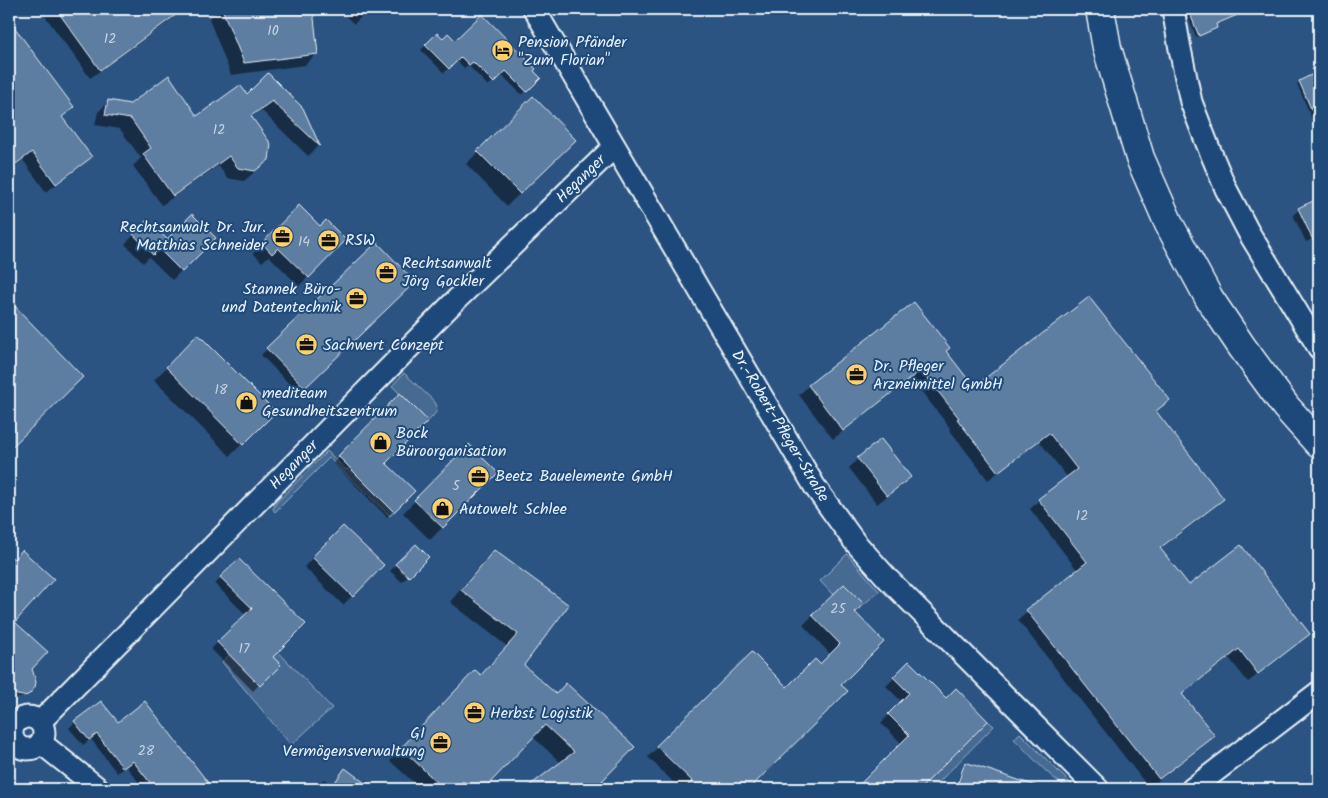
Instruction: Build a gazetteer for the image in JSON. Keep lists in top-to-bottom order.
{
  "streets": {
    "street": ["Heganger", "Dr.-Robert-Pfleger-Straße"]
  },
  "crossings": [
    ["Heganger", "Dr.-Robert-Pfleger-Straße"]
  ],
  "places": {
    "hotel": ["Pension Pfänder \"Zum Florian\""],
    "office": [
      "Rechtsanwalt Dr. Jur. Matthias Schneider",
      "RSW",
      "Rechtsanwalt Jörg Gockler",
      "Stannek Büro- und Datentechnik",
      "Sachwert Conzept",
      "Dr. Pfleger Arzneimittel GmbH",
      "Beetz Bauelemente GmbH",
      "Herbst Logistik",
      "GI Vermögensverwaltung"
    ],
    "shop": ["mediteam Gesundheitszentrum", "Bock Büroorganisation", "Autowelt Schlee"]
  },
  "house_numbers": [
    "10",
    "12",
    "12",
    "14",
    "18",
    "5",
    "12",
    "25",
    "17",
    "28"
  ]
}
